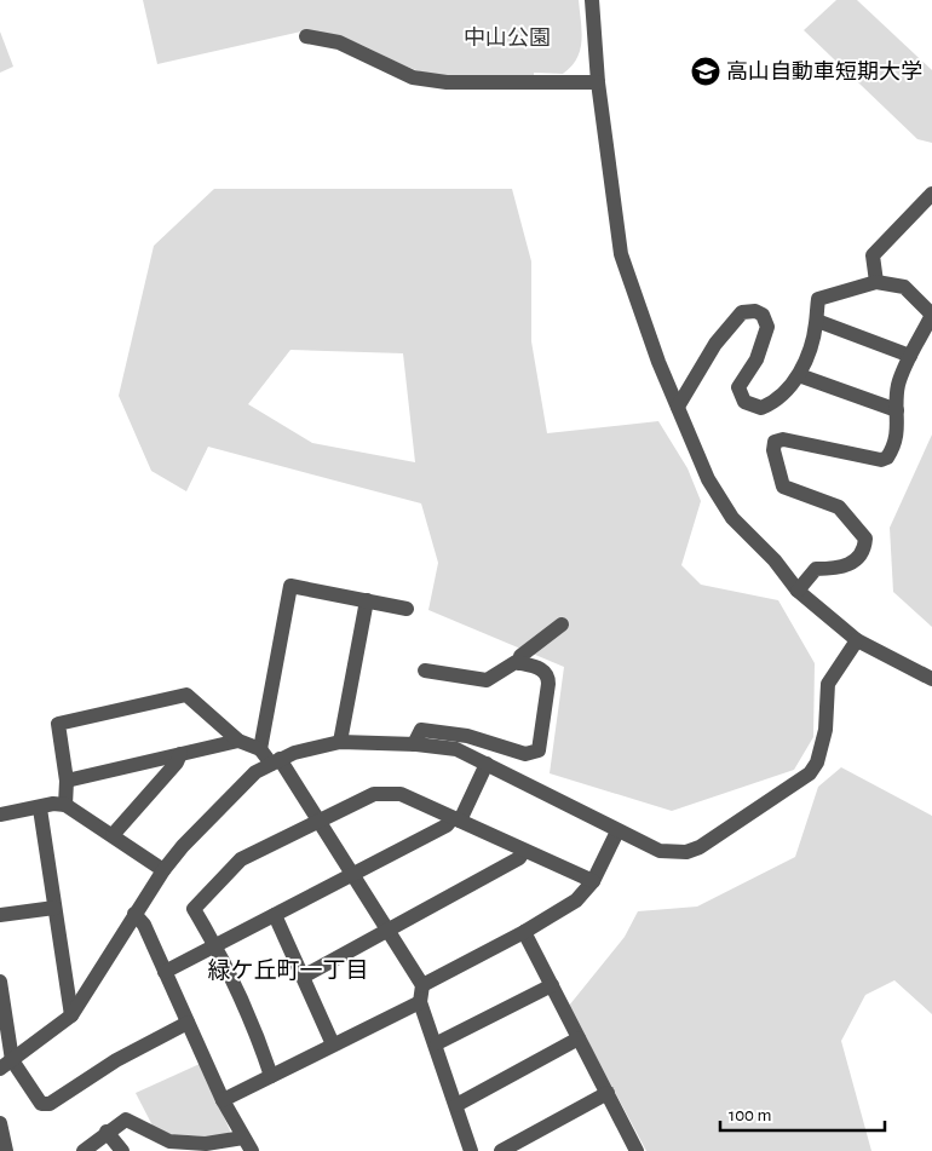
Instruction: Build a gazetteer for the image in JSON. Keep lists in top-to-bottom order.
{
  "districts": ["緑ケ丘町一丁目"],
  "parks": ["中山公園"],
  "places": {
    "school or university": ["高山自動車短期大学"]
  },
  "scale_bar": "100 m"
}
